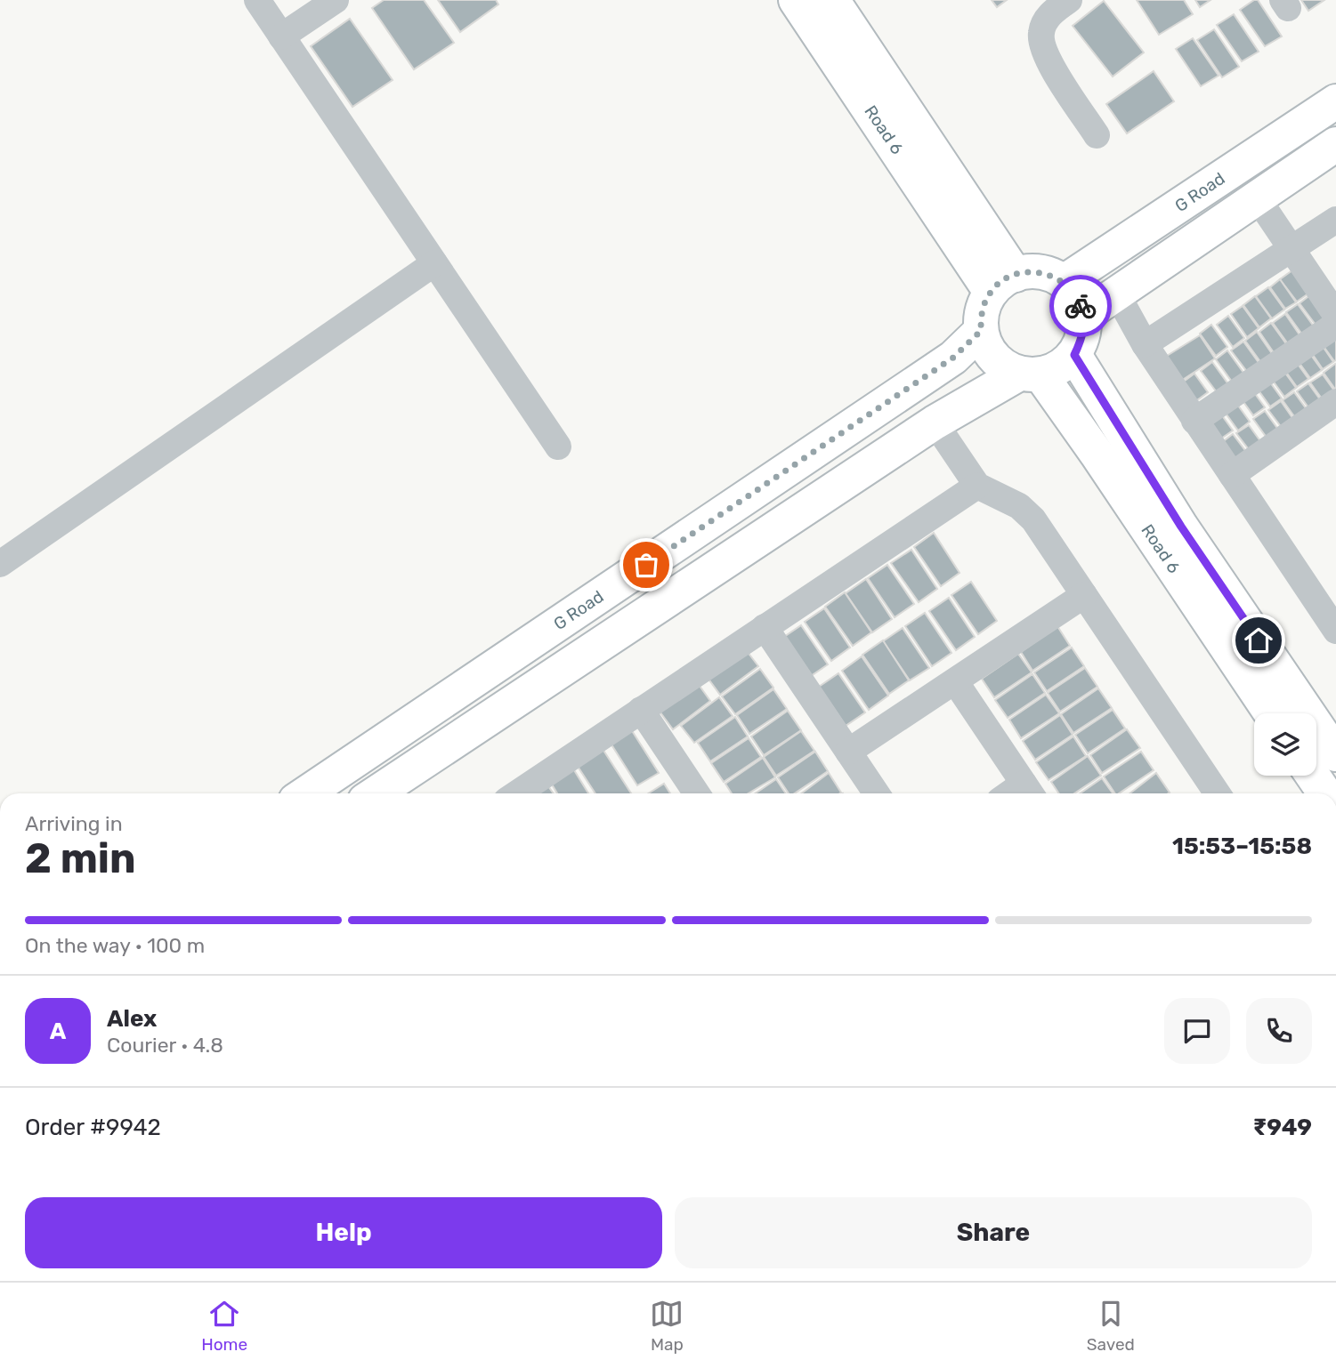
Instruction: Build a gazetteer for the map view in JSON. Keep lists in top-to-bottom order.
{
  "streets": {
    "street": ["Road 6", "G Road"]
  },
  "crossings": [
    ["Road 6", "G Road"]
  ],
  "page": {
    "heading": ["2 min", "Arriving in", "15:53–15:58"],
    "panel": [
      "Alex",
      "Courier · 4.8",
      "Order #9942",
      "₹949"
    ],
    "bar": "On the way · 100 m",
    "round": "A",
    "buttons": ["Help", "Share"],
    "tabs": ["Home", "Map", "Saved"]
  }
}
